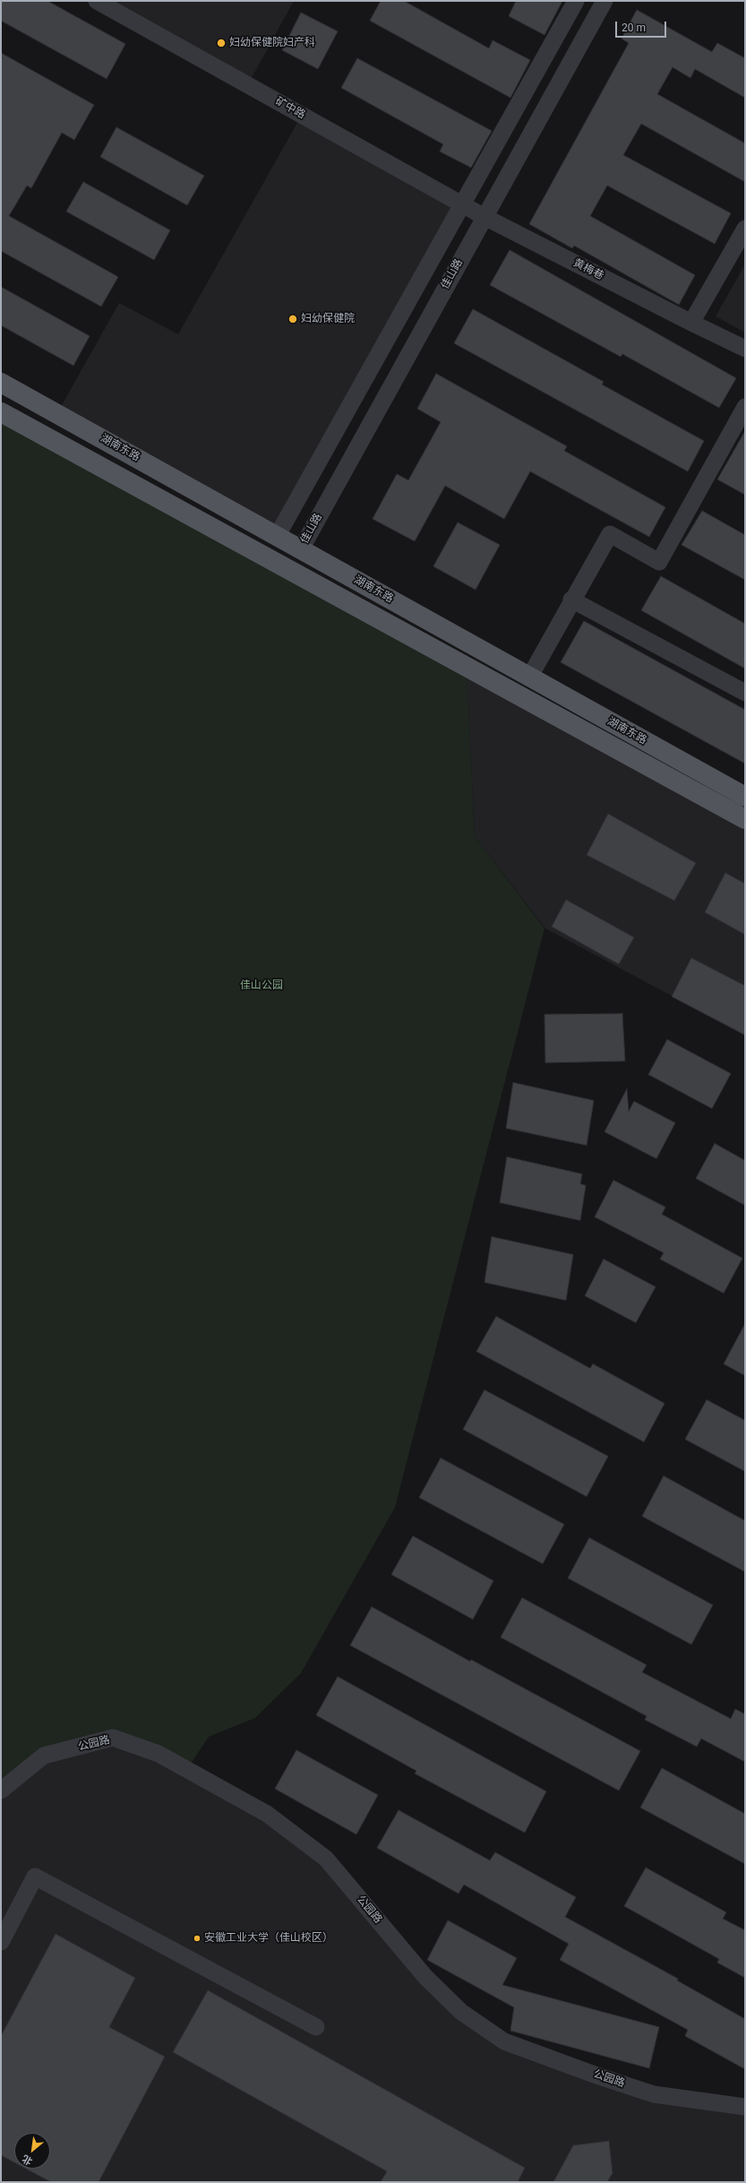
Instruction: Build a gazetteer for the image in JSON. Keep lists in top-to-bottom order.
{
  "streets": {
    "main road": ["湖南东路"],
    "street": [
      "矿中路",
      "黄梅巷",
      "佳山路",
      "公园路"
    ]
  },
  "crossings": [
    ["矿中路", "黄梅巷"],
    ["矿中路", "佳山路"],
    ["黄梅巷", "佳山路"],
    ["佳山路", "湖南东路"]
  ],
  "parks": ["佳山公园"],
  "places": ["妇幼保健院妇产科", "妇幼保健院", "安徽工业大学（佳山校区）"],
  "scale_bar": "20 m",
  "north": "bottom left"
}
